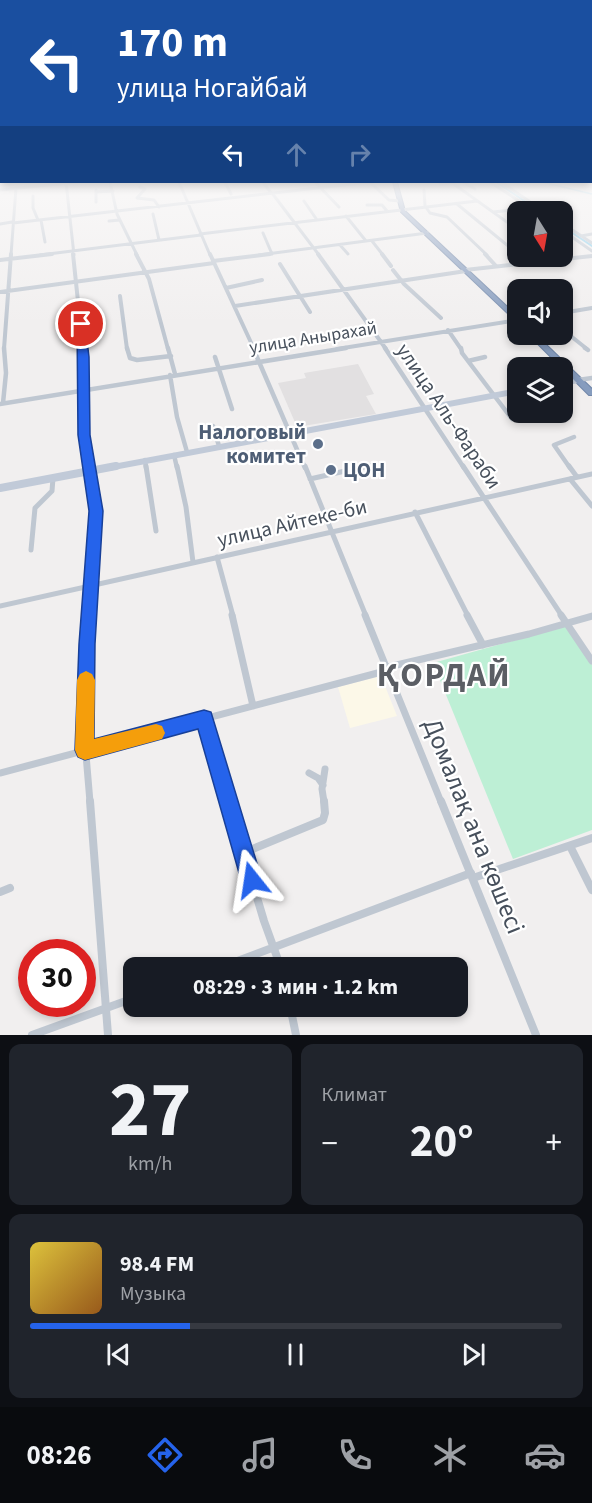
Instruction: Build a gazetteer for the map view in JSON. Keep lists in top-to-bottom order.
{
  "streets": {
    "street": [
      "улица Анырахай",
      "улица Аль-Фараби",
      "улица Айтеке-би",
      "Домалақ ана көшесі"
    ]
  },
  "crossings": [
    ["улица Анырахай", "улица Аль-Фараби"],
    ["улица Анырахай", "Домалақ ана көшесі"],
    ["улица Аль-Фараби", "улица Айтеке-би"],
    ["улица Айтеке-би", "Домалақ ана көшесі"]
  ],
  "districts": ["ҚОРДАЙ"],
  "places": ["Налоговый комитет", "ЦОН"],
  "north": "bottom",
  "page": {
    "turn": ["170 m", "улица Ногайбай"],
    "limit": "30",
    "trip": "08:29 · 3 мин · 1.2 km",
    "tile": [
      ["27", "km/h"],
      "Климат"
    ],
    "heat": ["−", "20°", "+"],
    "song": ["98.4 FM", "Музыка"],
    "tabs": "08:26"
  }
}
